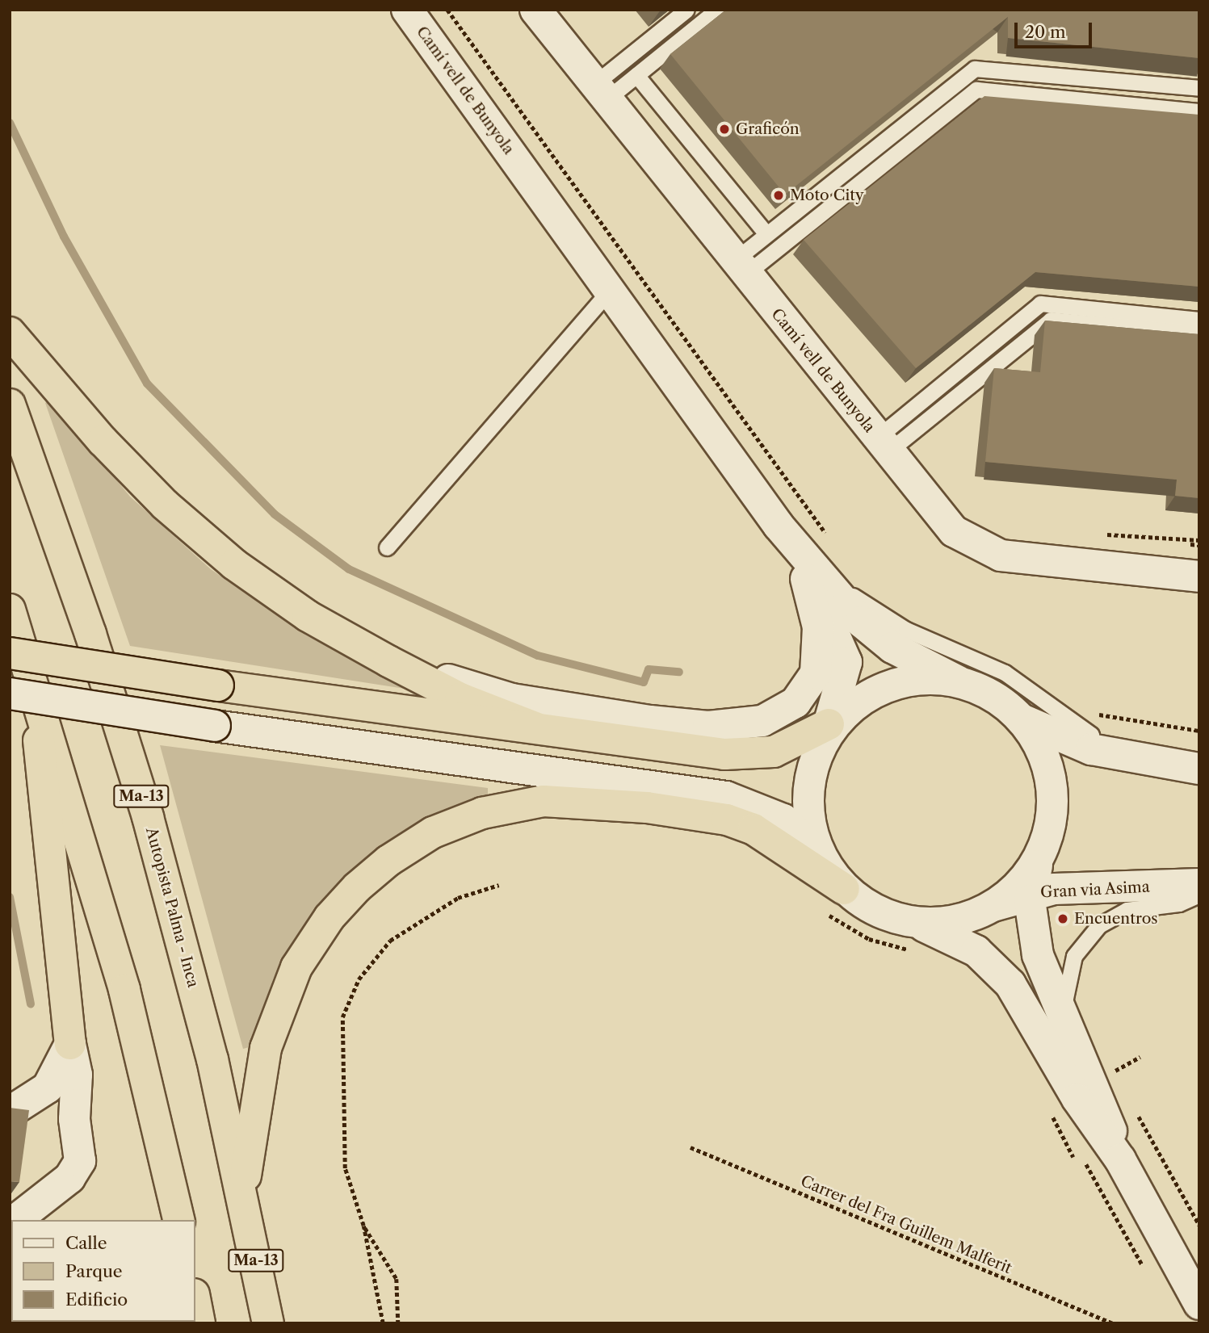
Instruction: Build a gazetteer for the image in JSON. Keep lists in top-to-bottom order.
{
  "streets": {
    "highway": ["Ma-13", "Autopista Palma - Inca"],
    "main road": ["Camí vell de Bunyola", "Gran via Asima"],
    "path": ["Carrer del Fra Guillem Malferit"]
  },
  "places": ["Graficón", "Moto City", "Encuentros"],
  "legend": ["Calle", "Parque", "Edificio"],
  "scale_bar": "20 m"
}
